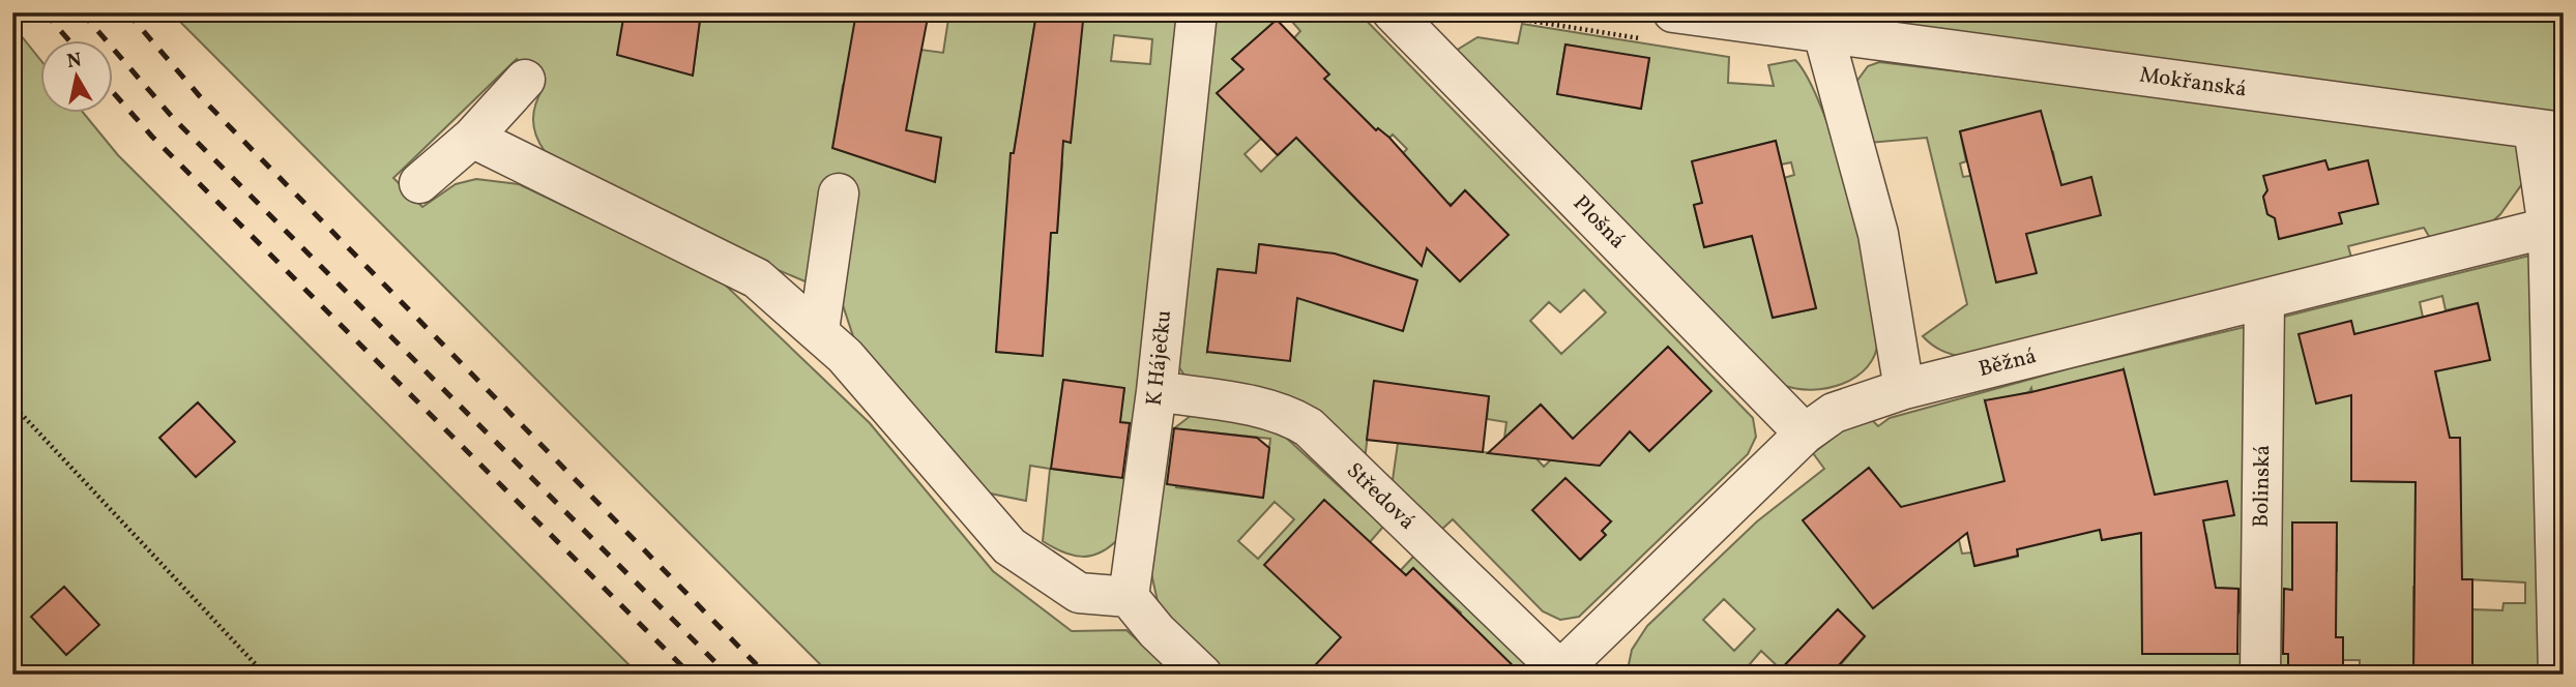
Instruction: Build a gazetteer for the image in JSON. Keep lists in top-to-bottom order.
{
  "streets": {
    "street": [
      "Mokřanská",
      "Plošná",
      "K Háječku",
      "Běžná",
      "Bolinská",
      "Středová"
    ]
  },
  "crossings": [
    ["Plošná", "Běžná"],
    ["K Háječku", "Středová"],
    ["Běžná", "Bolinská"],
    ["Běžná", "Středová"]
  ],
  "north": "top"
}
